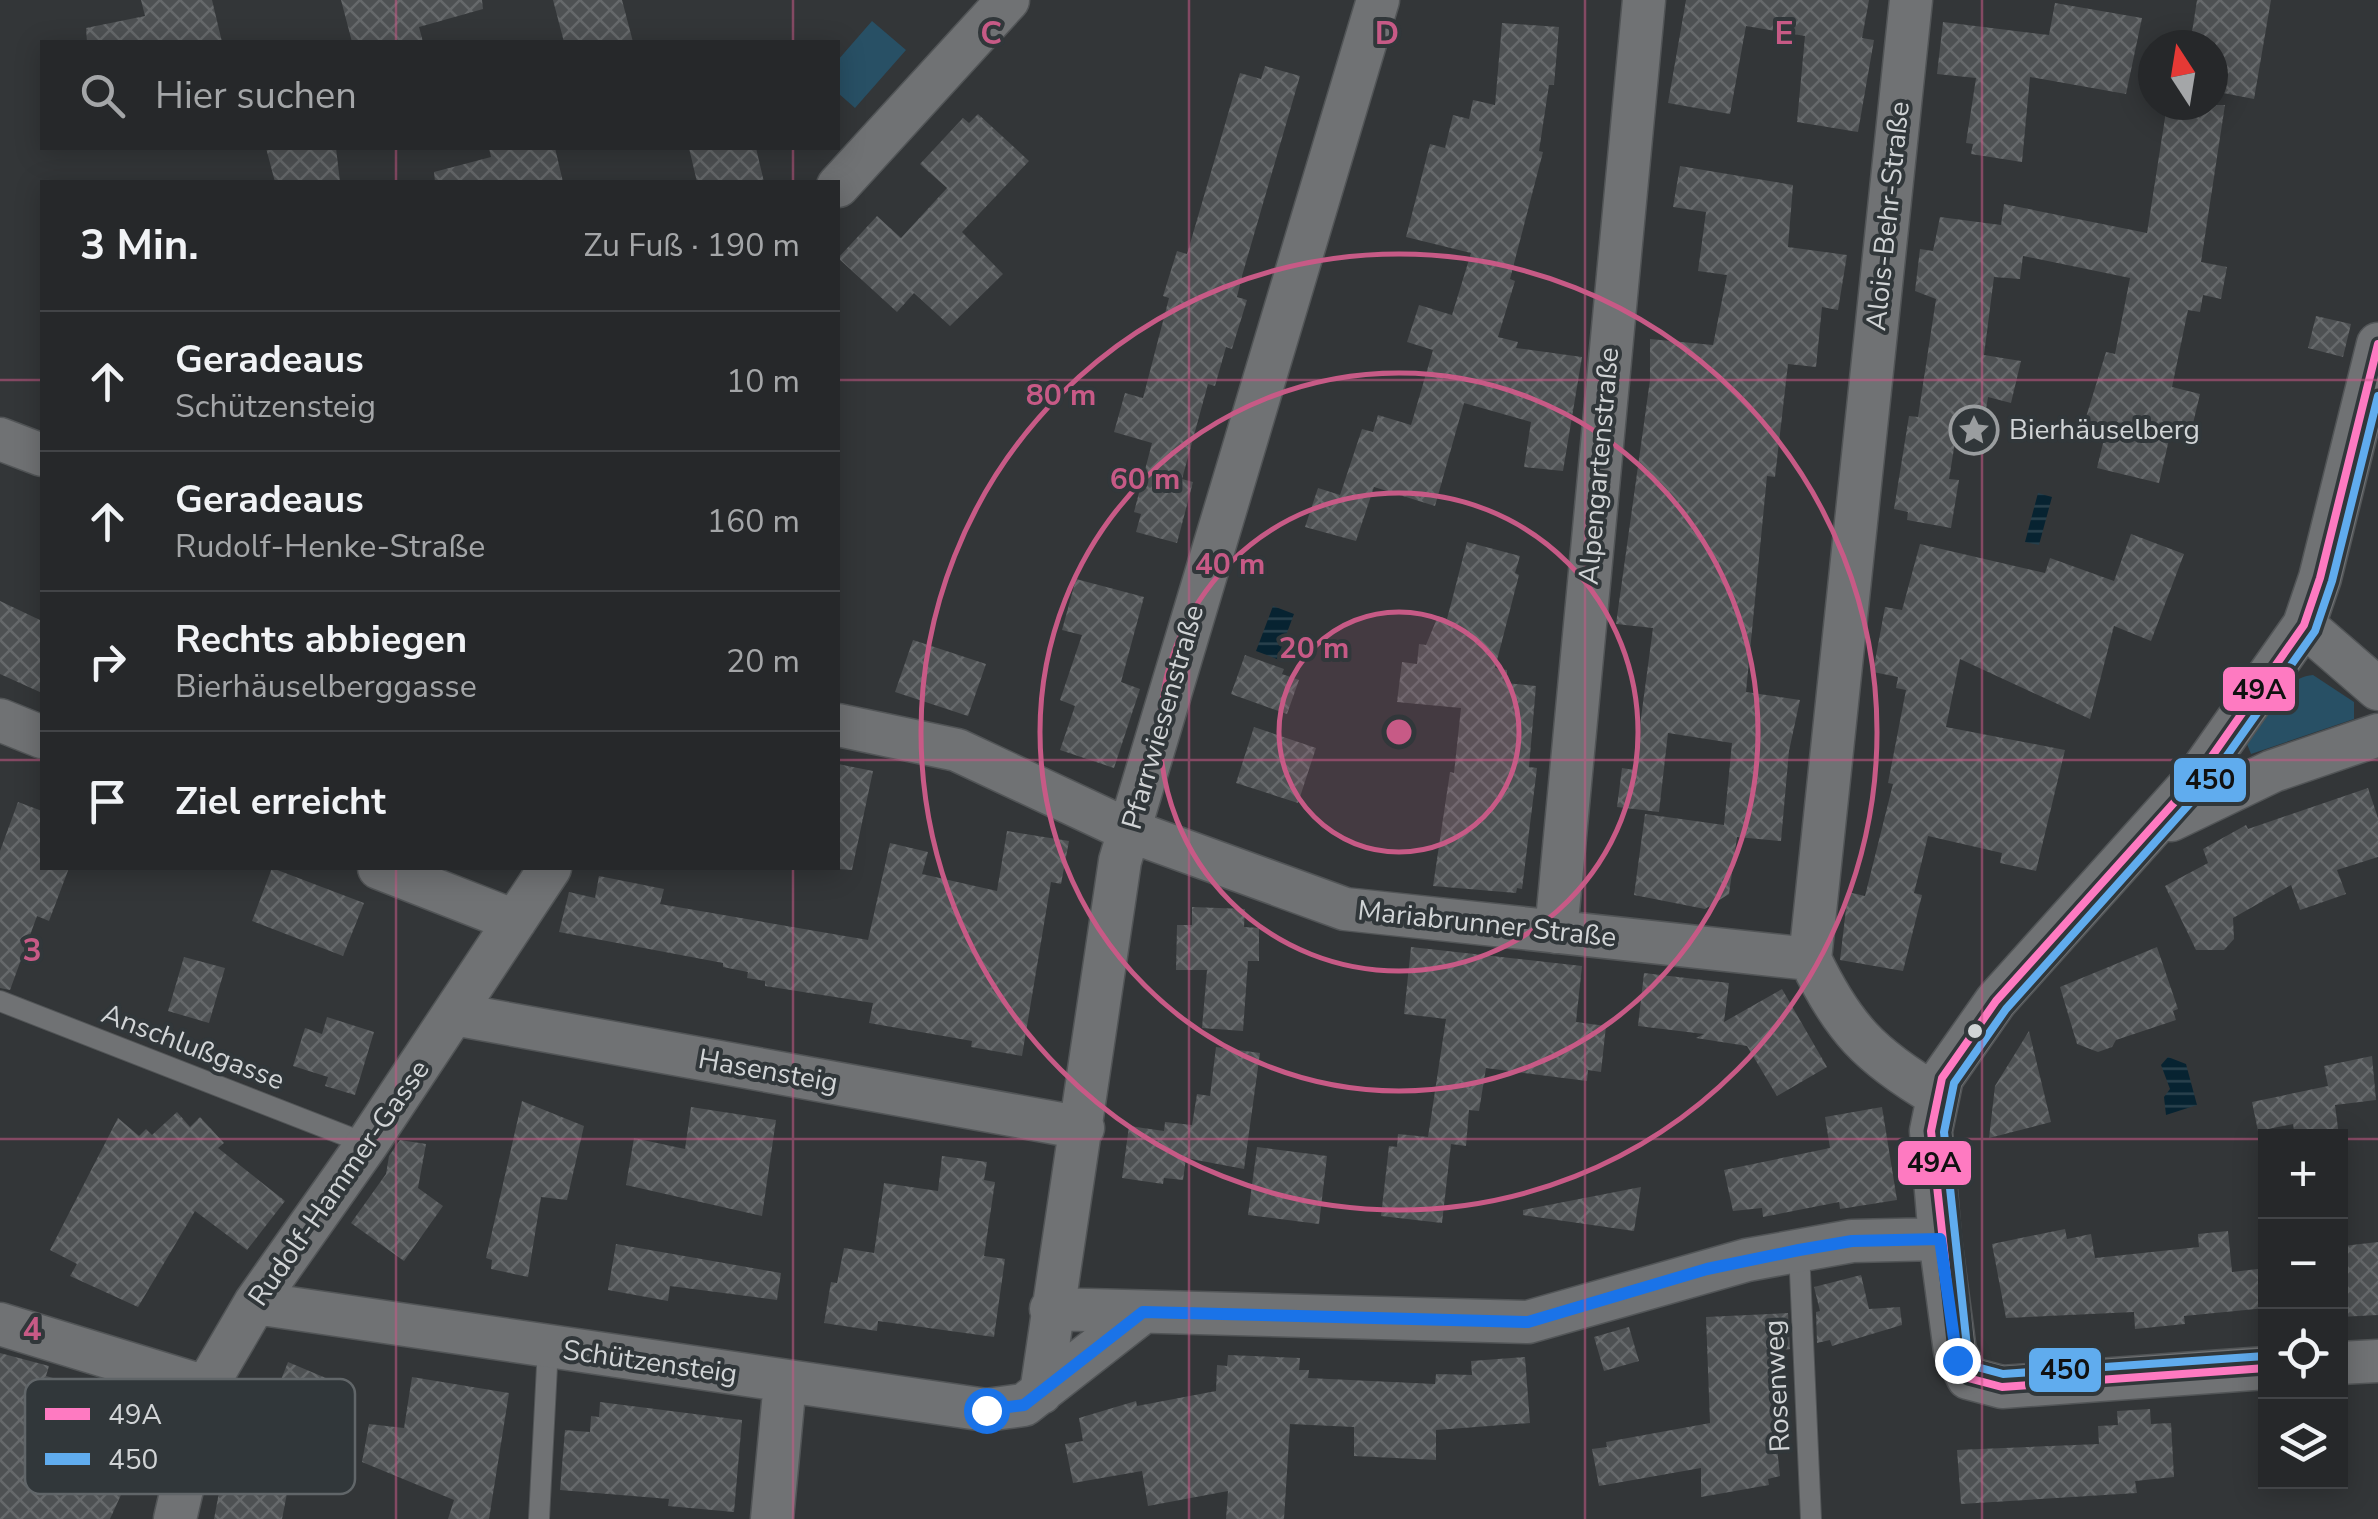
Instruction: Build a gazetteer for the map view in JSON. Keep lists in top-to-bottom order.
{
  "streets": {
    "street": [
      "Alois-Behr-Straße",
      "Alpengartenstraße",
      "Pfarrwiesenstraße",
      "Mariabrunner Straße",
      "Hasensteig",
      "Rudolf-Hammer-Gasse",
      "Schützensteig"
    ],
    "lane": ["Anschlußgasse", "Rosenweg"]
  },
  "crossings": [
    ["Alois-Behr-Straße", "Mariabrunner Straße"],
    ["Alpengartenstraße", "Mariabrunner Straße"],
    ["Pfarrwiesenstraße", "Mariabrunner Straße"],
    ["Pfarrwiesenstraße", "Hasensteig"],
    ["Pfarrwiesenstraße", "Schützensteig"],
    ["Anschlußgasse", "Rudolf-Hammer-Gasse"],
    ["Hasensteig", "Rudolf-Hammer-Gasse"],
    ["Rudolf-Hammer-Gasse", "Schützensteig"]
  ],
  "places": {
    "place": ["Bierhäuselberg"]
  },
  "lines": ["transit line 49A", "transit line 450"],
  "legend": ["49A", "450"],
  "north": "top",
  "page": {
    "search": "Hier suchen",
    "heading": ["3 Min.", "Zu Fuß · 190 m"],
    "list": [
      ["Geradeaus", "Schützensteig", "10 m"],
      ["Geradeaus", "Rudolf-Henke-Straße", "160 m"],
      ["Rechts abbiegen", "Bierhäuselberggasse", "20 m"],
      "Ziel erreicht"
    ],
    "map_buttons": ["+", "−"]
  },
  "grid": {
    "columns": ["C", "D", "E"],
    "rows": ["3", "4"]
  },
  "rings": [
    "80 m",
    "60 m",
    "40 m",
    "20 m"
  ]
}
